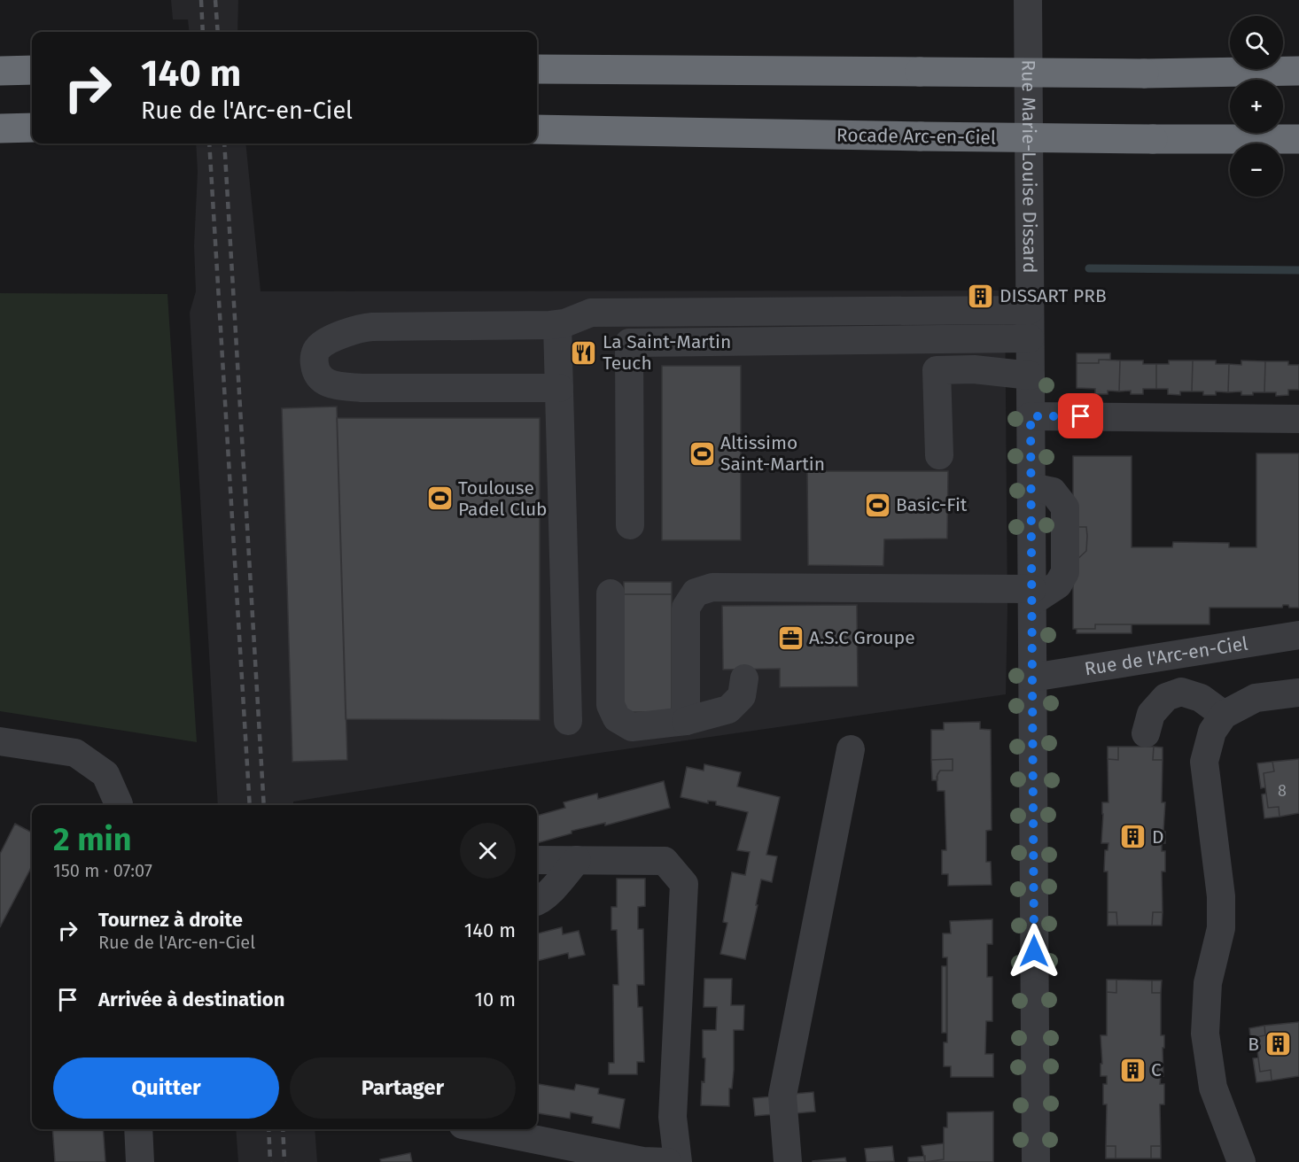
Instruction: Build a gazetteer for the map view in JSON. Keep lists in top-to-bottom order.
{
  "streets": {
    "highway": ["Rocade Arc-en-Ciel"],
    "street": ["Rue Marie-Louise Dissard", "Rue de l'Arc-en-Ciel"]
  },
  "crossings": [
    ["Rue Marie-Louise Dissard", "Rue de l'Arc-en-Ciel"]
  ],
  "places": {
    "building": [
      "DISSART PRB",
      "D",
      "B",
      "C"
    ],
    "restaurant": ["La Saint-Martin Teuch"],
    "sports": ["Altissimo Saint-Martin", "Toulouse Padel Club", "Basic-Fit"],
    "office": ["A.S.C Groupe"]
  },
  "house_numbers": ["8"],
  "page": {
    "map_buttons": ["+", "−"],
    "turn": ["140 m", "Rue de l'Arc-en-Ciel"],
    "heading": ["2 min", "150 m · 07:07"],
    "list": [
      {
        "name": "Tournez à droite",
        "note": "Rue de l'Arc-en-Ciel",
        "value": "140 m"
      },
      {
        "name": "Arrivée à destination",
        "value": "10 m"
      }
    ],
    "buttons": ["Quitter", "Partager"]
  }
}
